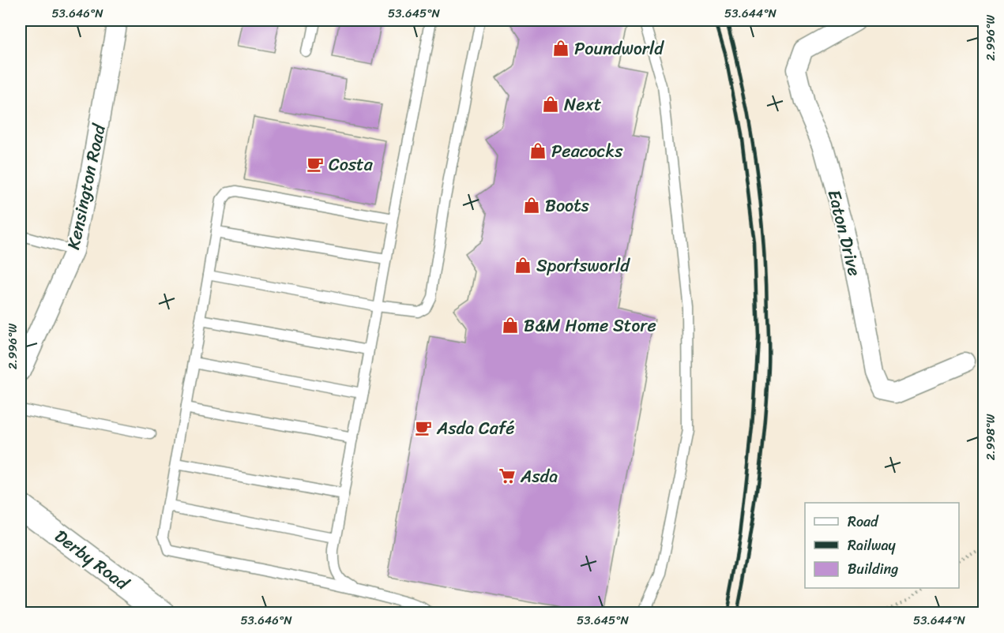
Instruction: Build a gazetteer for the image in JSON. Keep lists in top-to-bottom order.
{
  "streets": {
    "street": ["Kensington Road", "Eaton Drive", "Derby Road"]
  },
  "places": {
    "shop": [
      "Poundworld",
      "Next",
      "Peacocks",
      "Boots",
      "Sportsworld",
      "B&M Home Store"
    ],
    "cafe": ["Costa", "Asda Café"],
    "supermarket": ["Asda"]
  },
  "legend": ["Road", "Railway", "Building"],
  "coordinates": [
    "53.646°N",
    "53.645°N",
    "53.644°N",
    "2.996°W",
    "2.998°W"
  ]
}
